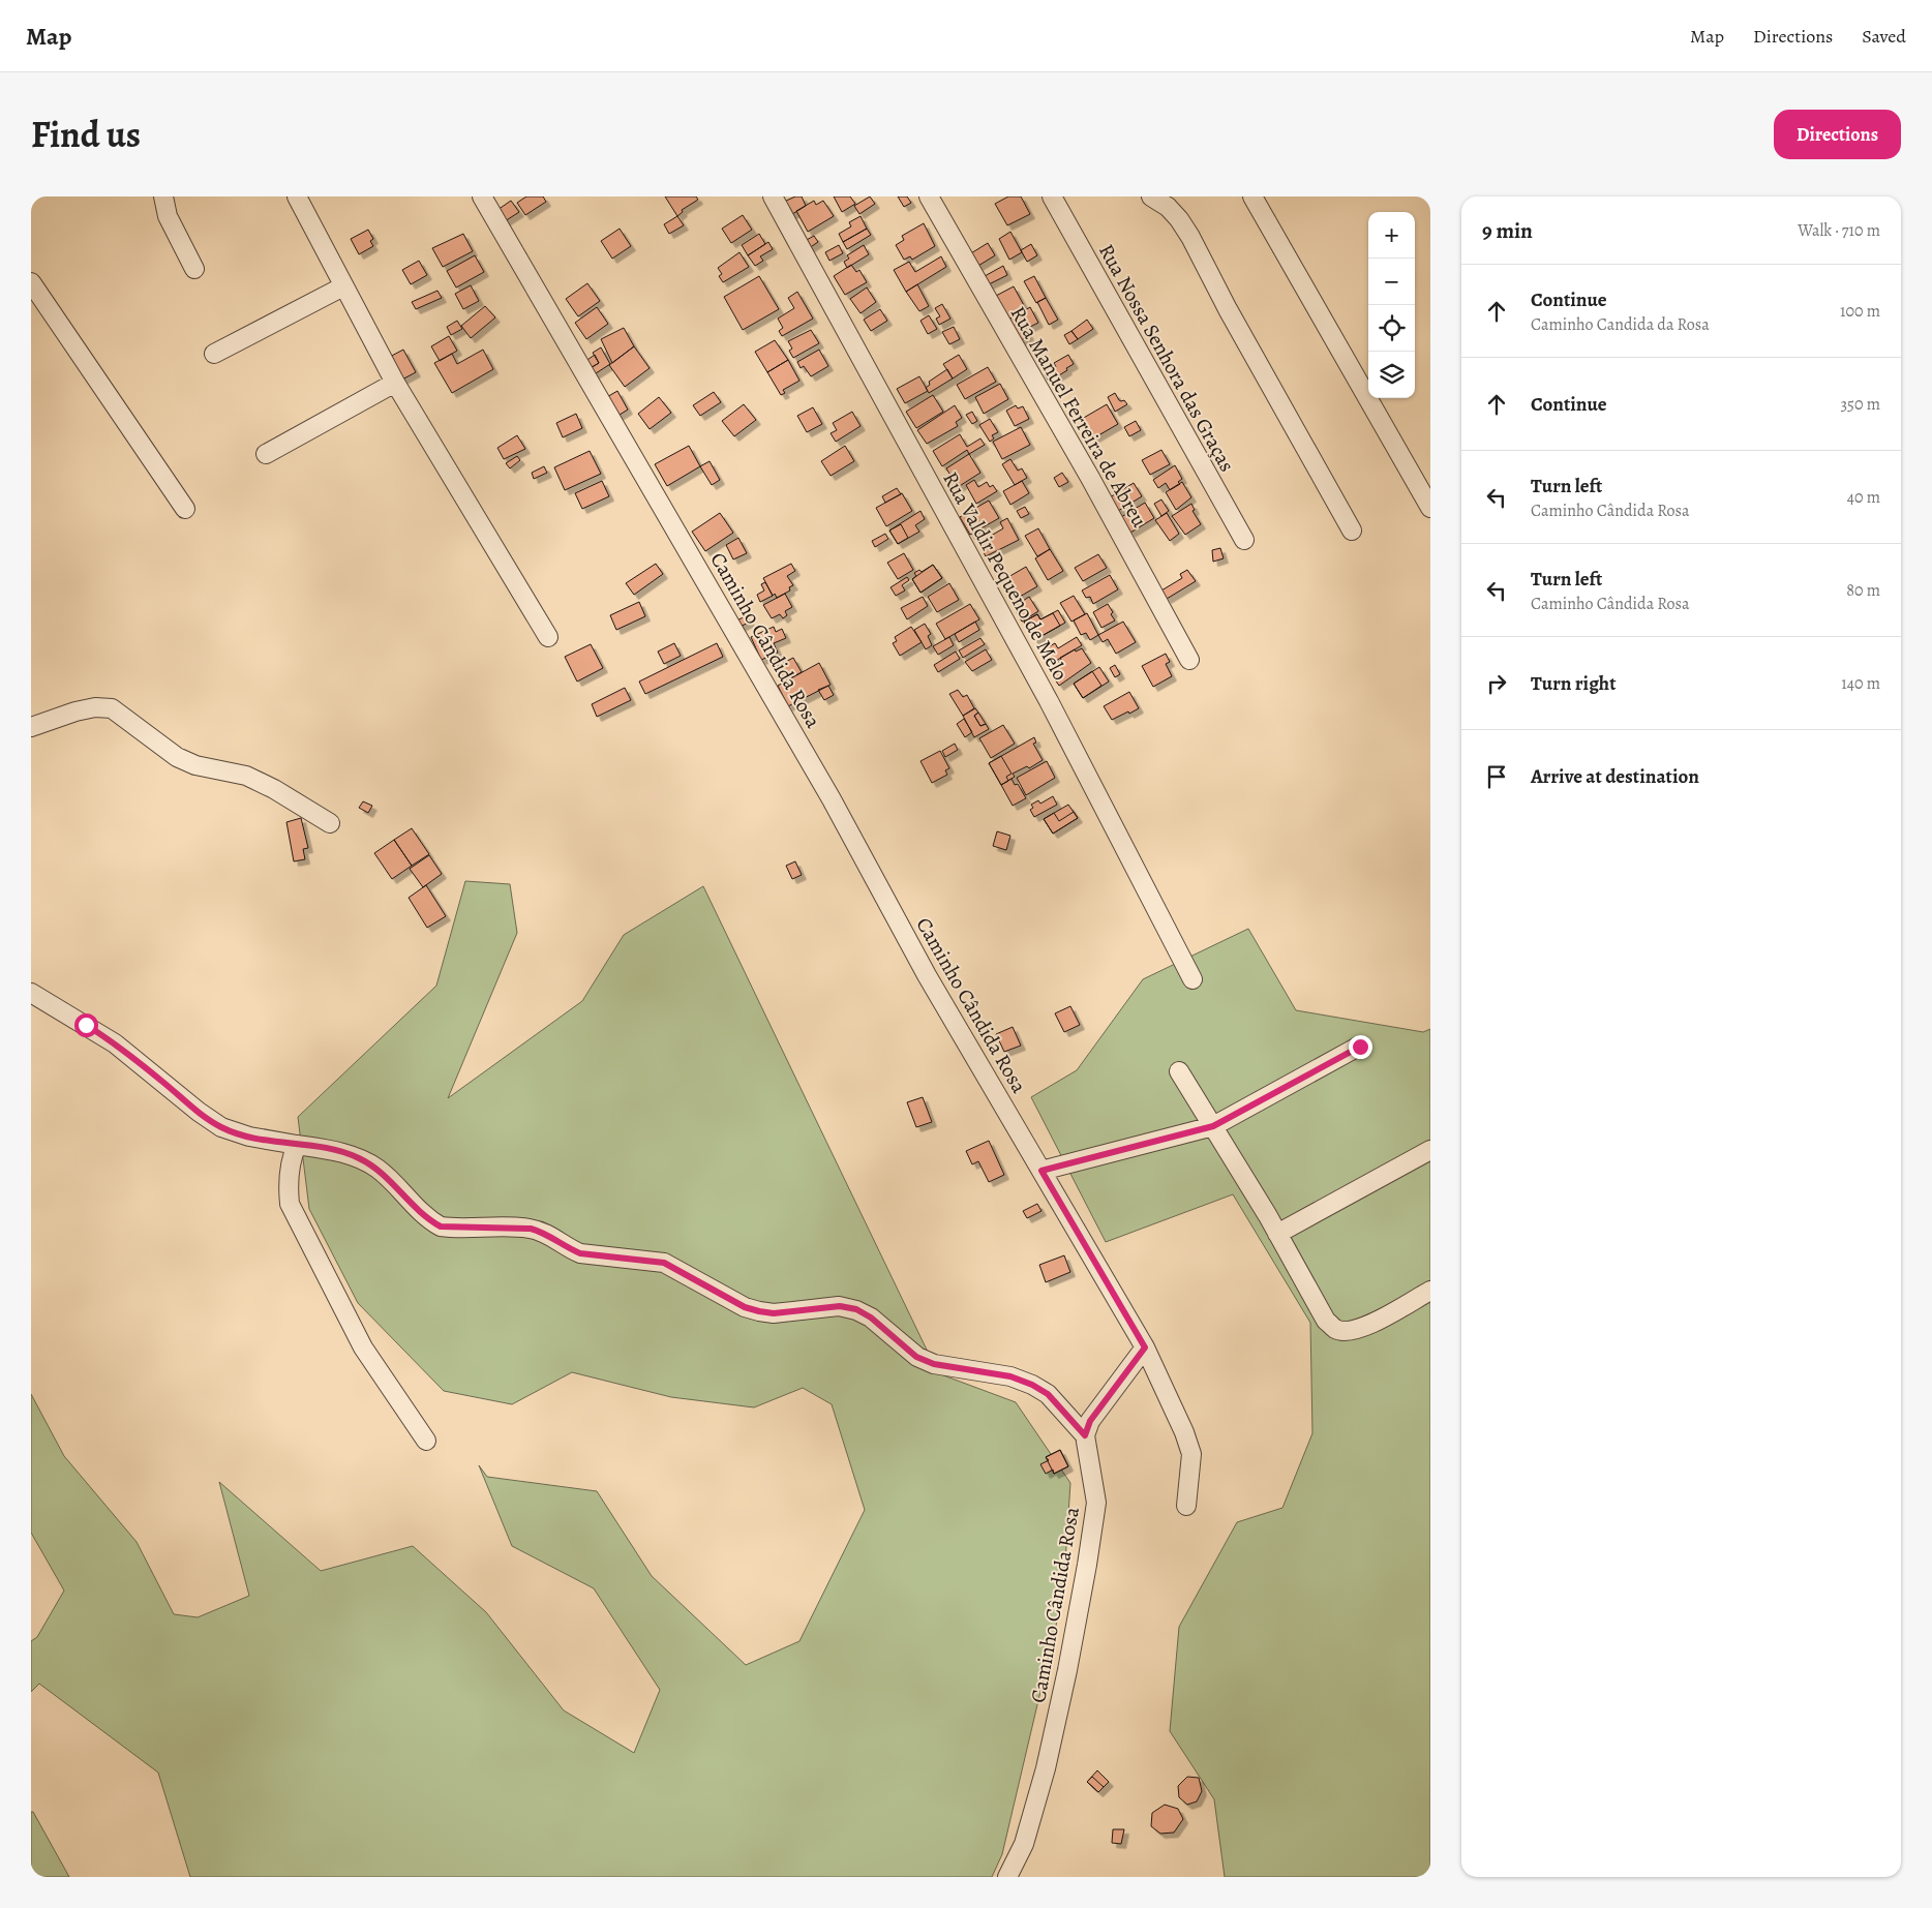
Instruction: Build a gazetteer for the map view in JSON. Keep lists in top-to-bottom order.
{
  "streets": {
    "street": [
      "Rua Nossa Senhora das Graças",
      "Rua Manuel Ferreira de Abreu",
      "Rua Valdir Pequeno de Melo",
      "Caminho Cândida Rosa"
    ]
  },
  "page": {
    "header": "Map",
    "nav": ["Map", "Directions", "Saved"],
    "title": "Find us",
    "buttons": "Directions",
    "heading": ["9 min", "Walk · 710 m"],
    "map_buttons": ["+", "−"],
    "list": [
      ["Continue", "Caminho Candida da Rosa", "100 m"],
      ["Continue", "350 m"],
      ["Turn left", "Caminho Cândida Rosa", "40 m"],
      ["Turn left", "Caminho Cândida Rosa", "80 m"],
      ["Turn right", "140 m"],
      "Arrive at destination"
    ]
  }
}
